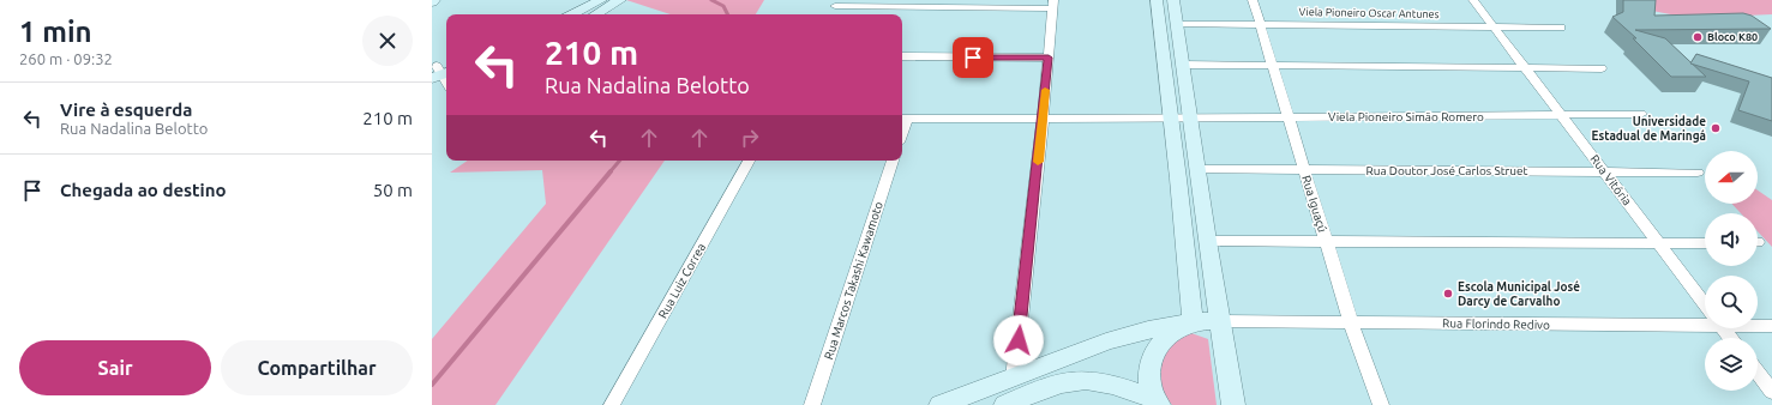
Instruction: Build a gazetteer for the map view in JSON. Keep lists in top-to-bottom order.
{
  "streets": {
    "street": [
      "Viela Pioneiro Oscar Antunes",
      "Viela Pioneiro Simão Romero",
      "Rua Doutor José Carlos Struet",
      "Rua Vitória",
      "Rua Iguaçú",
      "Rua Luiz Correa",
      "Rua Marcos Takashi Kawamoto",
      "Rua Florindo Redivo"
    ]
  },
  "crossings": [
    ["Viela Pioneiro Oscar Antunes", "Rua Vitória"],
    ["Viela Pioneiro Oscar Antunes", "Rua Iguaçú"],
    ["Viela Pioneiro Simão Romero", "Rua Vitória"],
    ["Viela Pioneiro Simão Romero", "Rua Iguaçú"],
    ["Rua Doutor José Carlos Struet", "Rua Vitória"],
    ["Rua Doutor José Carlos Struet", "Rua Iguaçú"],
    ["Rua Iguaçú", "Rua Florindo Redivo"]
  ],
  "places": ["Bloco K80", "Universidade Estadual de Maringá", "Escola Municipal José Darcy de Carvalho"],
  "north": "left",
  "page": {
    "heading": ["1 min", "260 m · 09:32"],
    "turn": ["210 m", "Rua Nadalina Belotto"],
    "list": [
      {
        "name": "Vire à esquerda",
        "note": "Rua Nadalina Belotto",
        "value": "210 m"
      },
      {
        "name": "Chegada ao destino",
        "value": "50 m"
      }
    ],
    "buttons": ["Sair", "Compartilhar"]
  }
}
